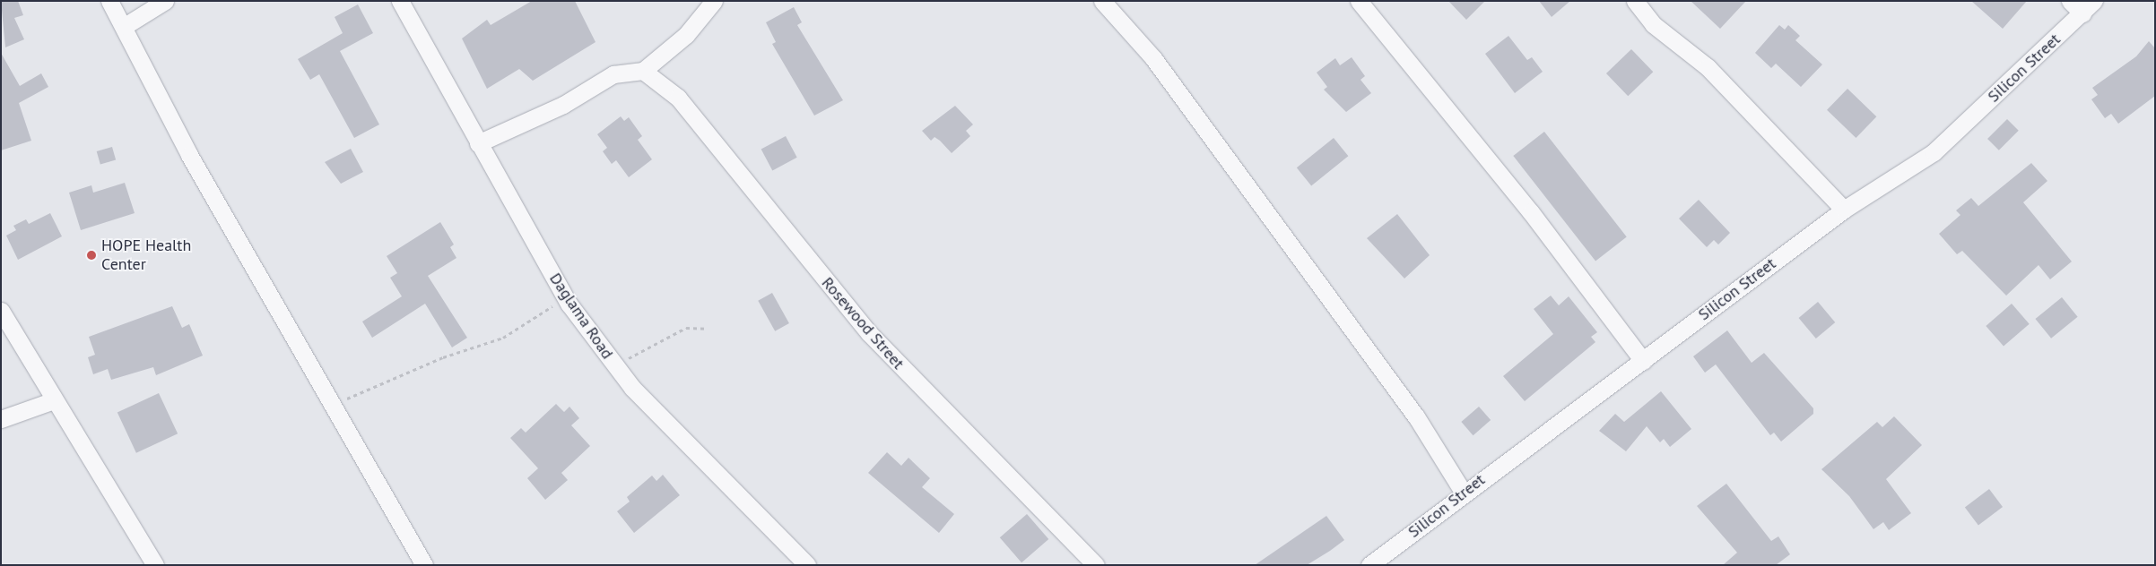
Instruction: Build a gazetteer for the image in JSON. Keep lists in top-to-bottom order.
{
  "streets": {
    "street": ["Silicon Street", "Daglama Road", "Rosewood Street"]
  },
  "places": ["HOPE Health Center"]
}
